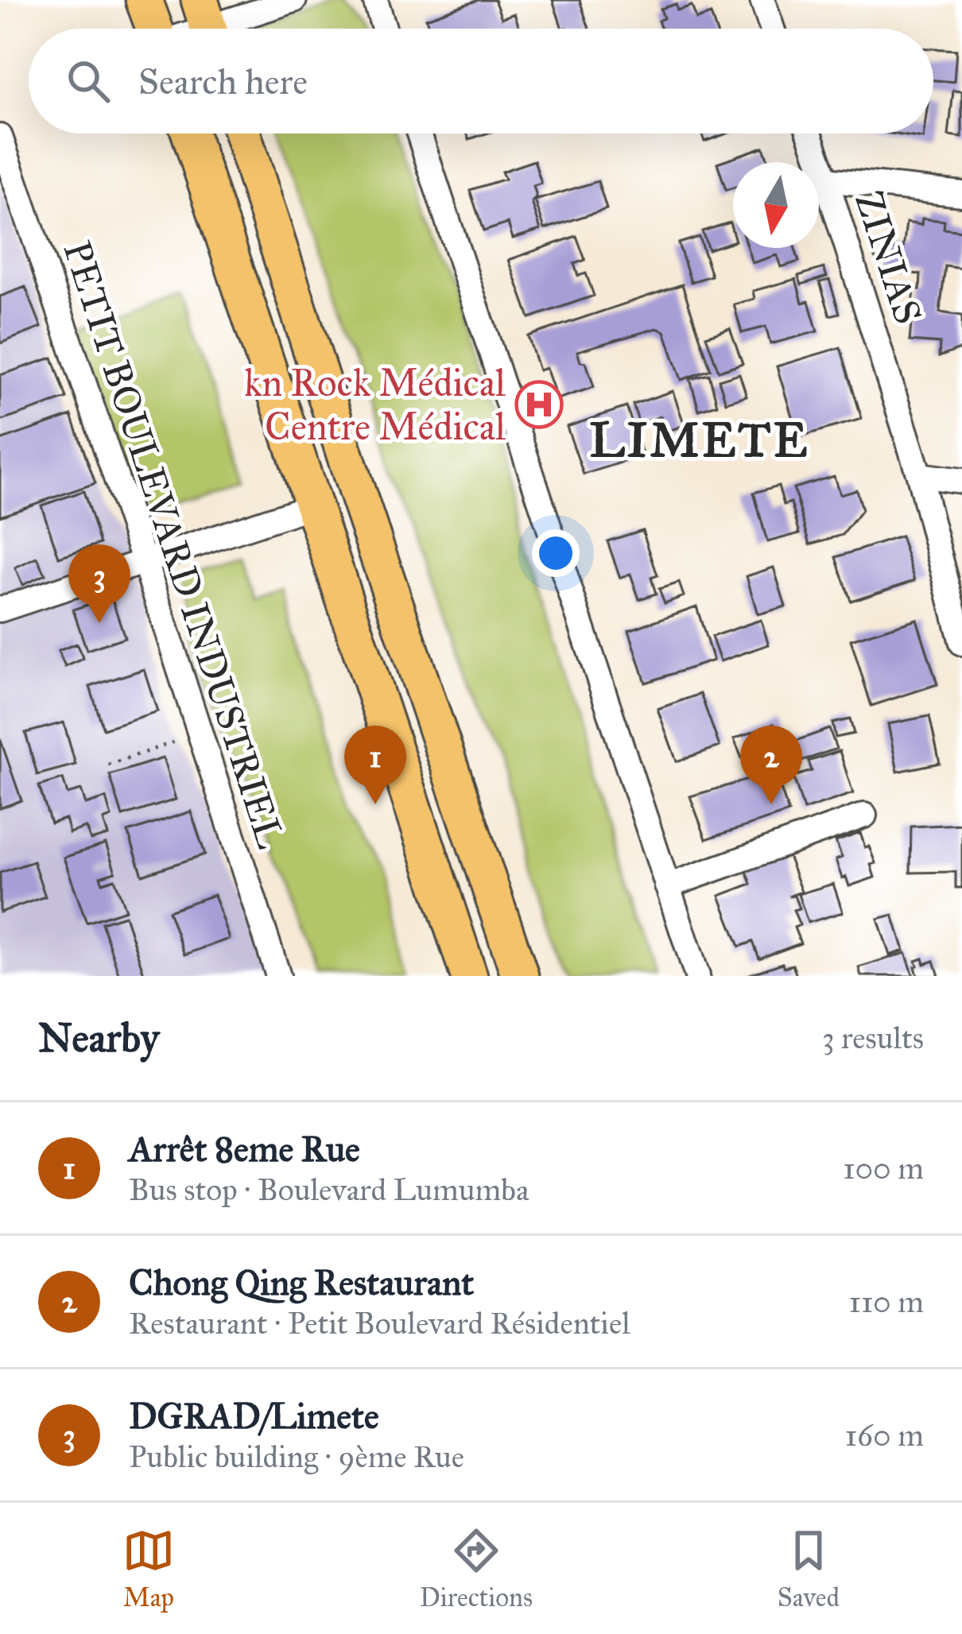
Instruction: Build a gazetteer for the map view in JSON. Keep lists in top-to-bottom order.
{
  "streets": {
    "street": ["ZINIAS", "PETIT BOULEVARD INDUSTRIEL"]
  },
  "districts": ["LIMETE"],
  "places": {
    "hospital": ["kn Rock Médical Centre Médical"]
  },
  "north": "bottom",
  "page": {
    "search": "Search here",
    "pins": ["3", "1", "2"],
    "heading": ["Nearby", "3 results"],
    "list": [
      {
        "mark": "1",
        "name": "Arrêt 8eme Rue",
        "note": "Bus stop · Boulevard Lumumba",
        "value": "100 m"
      },
      {
        "mark": "2",
        "name": "Chong Qing Restaurant",
        "note": "Restaurant · Petit Boulevard Résidentiel",
        "value": "110 m"
      },
      {
        "mark": "3",
        "name": "DGRAD/Limete",
        "note": "Public building · 9ème Rue",
        "value": "160 m"
      }
    ],
    "nav": ["Map", "Directions", "Saved"]
  }
}
